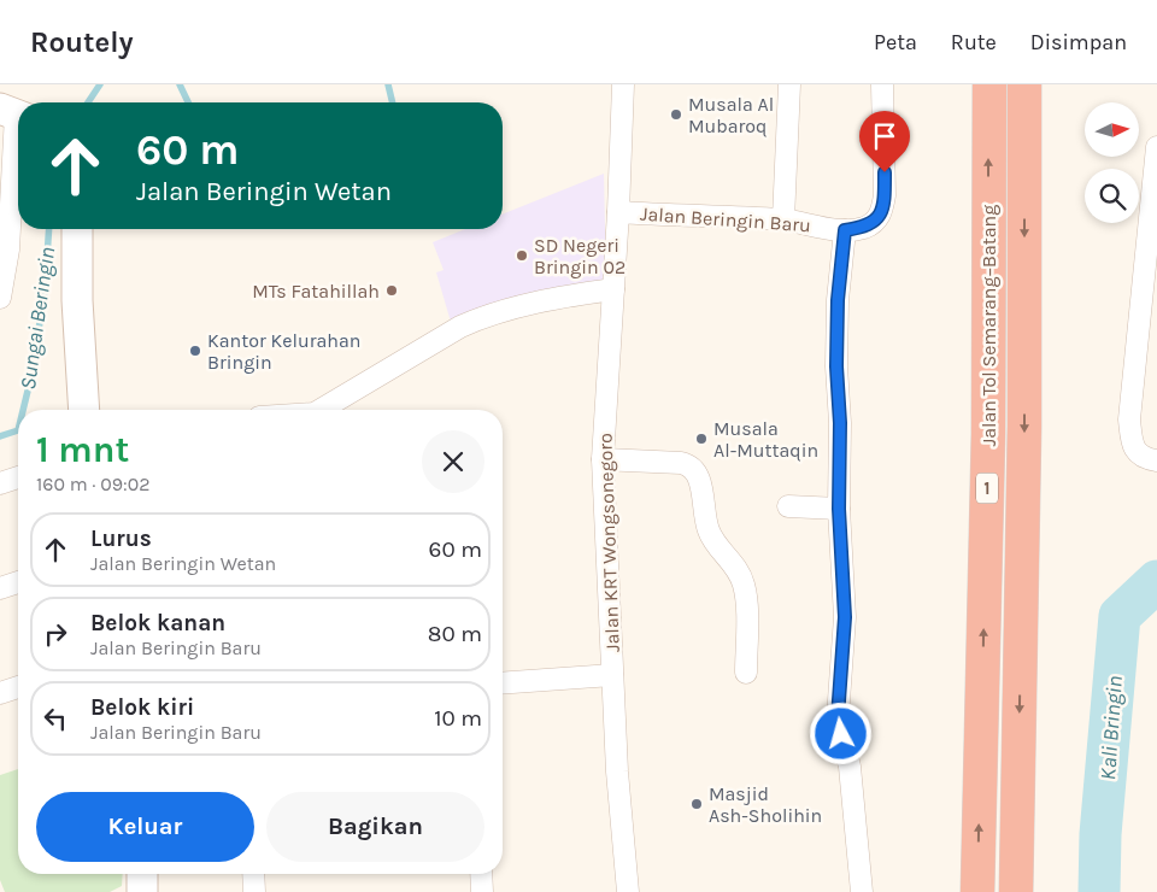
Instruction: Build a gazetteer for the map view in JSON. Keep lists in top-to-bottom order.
{
  "streets": {
    "highway": ["Jalan Tol Semarang–Batang", "1"],
    "street": ["Jalan Beringin Baru", "Jalan KRT Wongsonegoro"]
  },
  "crossings": [
    ["Jalan Beringin Baru", "Jalan KRT Wongsonegoro"]
  ],
  "water": ["Sungai Beringin", "Kali Bringin"],
  "places": [
    "Musala Al Mubaroq",
    "SD Negeri Bringin 02",
    "MTs Fatahillah",
    "Kantor Kelurahan Bringin",
    "Musala Al-Muttaqin",
    "Masjid Ash-Sholihin"
  ],
  "north": "right",
  "page": {
    "header": "Routely",
    "nav": ["Peta", "Rute", "Disimpan"],
    "turn": ["60 m", "Jalan Beringin Wetan"],
    "heading": ["1 mnt", "160 m · 09:02"],
    "list": [
      {
        "name": "Lurus",
        "note": "Jalan Beringin Wetan",
        "value": "60 m"
      },
      {
        "name": "Belok kanan",
        "note": "Jalan Beringin Baru",
        "value": "80 m"
      },
      {
        "name": "Belok kiri",
        "note": "Jalan Beringin Baru",
        "value": "10 m"
      }
    ],
    "buttons": ["Keluar", "Bagikan"]
  }
}
